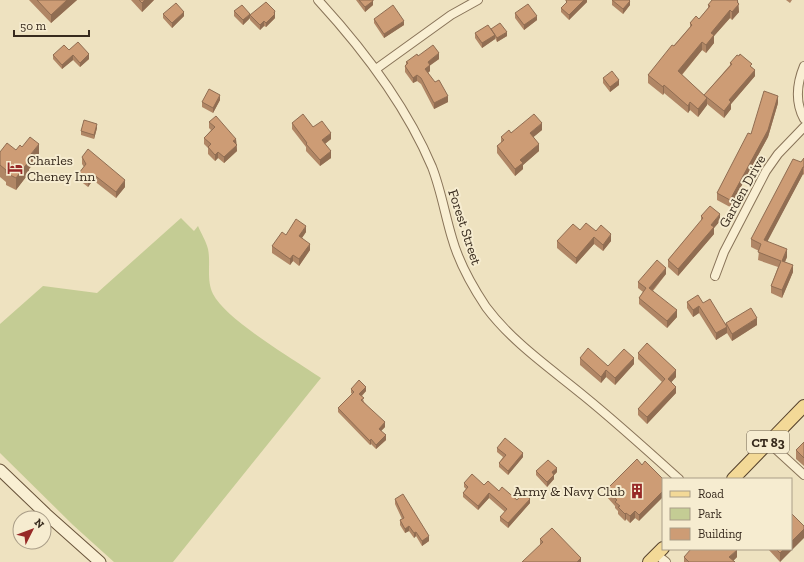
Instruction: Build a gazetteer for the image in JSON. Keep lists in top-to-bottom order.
{
  "streets": {
    "main road": ["CT 83"],
    "street": ["Garden Drive", "Forest Street"]
  },
  "places": {
    "hotel": ["Charles Cheney Inn"],
    "building": ["Army & Navy Club"]
  },
  "legend": ["Road", "Park", "Building"],
  "scale_bar": "50 m",
  "north": "top right"
}
